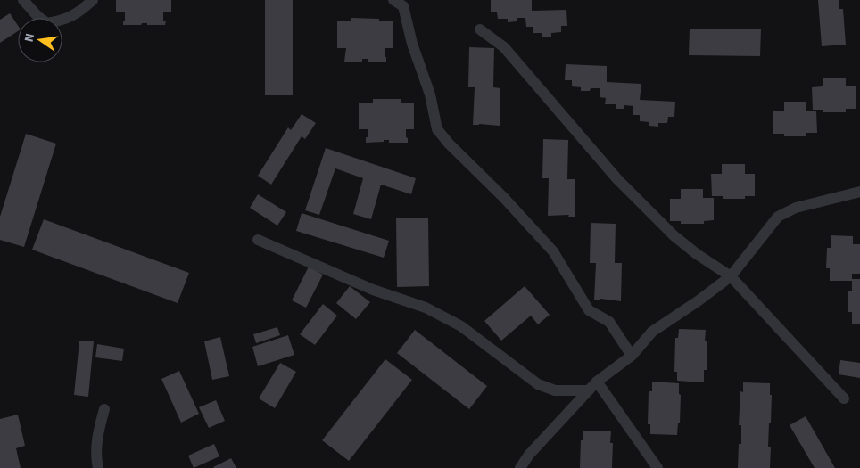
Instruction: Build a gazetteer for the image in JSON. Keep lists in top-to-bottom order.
{
  "north": "left"
}
